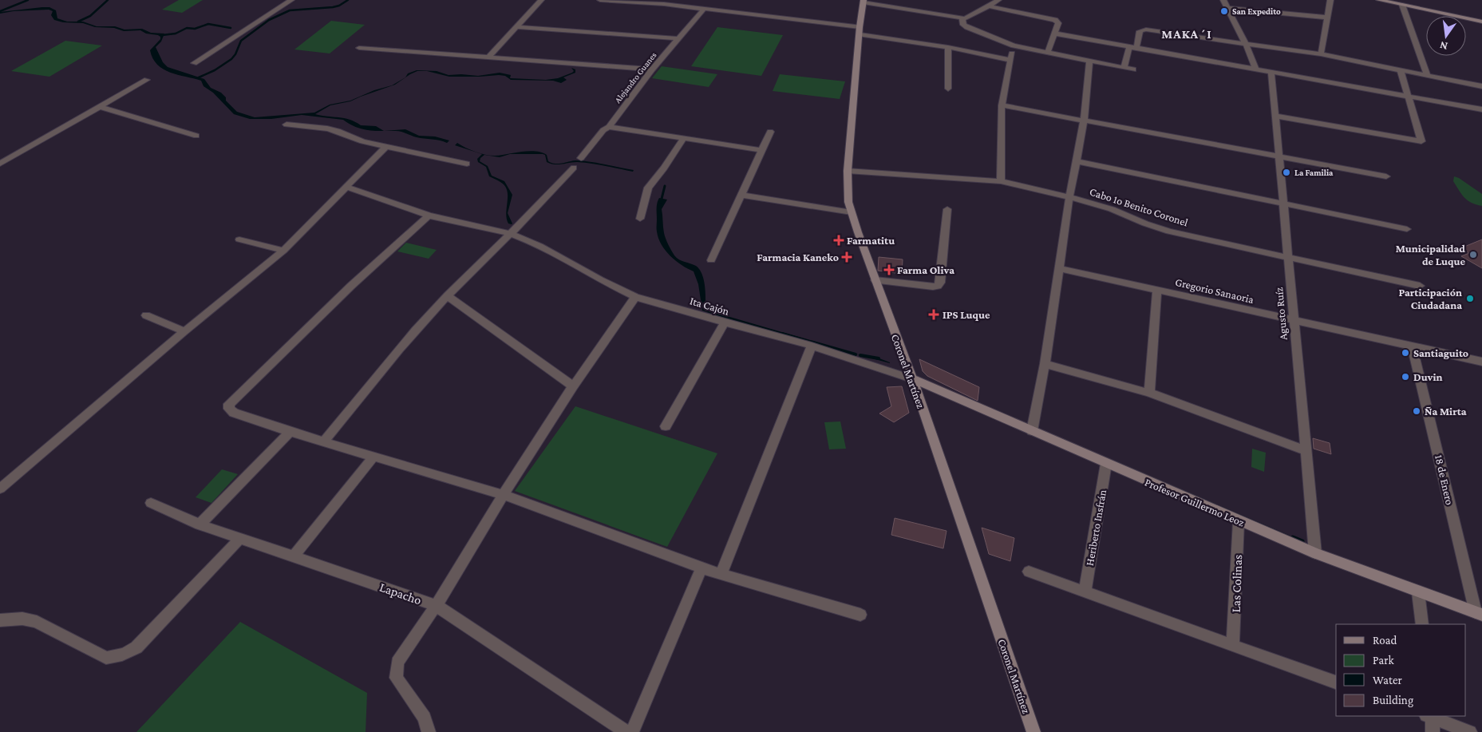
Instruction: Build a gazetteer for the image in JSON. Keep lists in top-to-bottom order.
{
  "streets": {
    "main road": ["Coronel Martínez", "Profesor Guillermo Leoz"],
    "street": [
      "Alejandro Guanes",
      "Cabo 1o Benito Coronel",
      "Gregorio Sanaoria",
      "Ita Cajón",
      "Agusto Ruíz",
      "18 de Enero",
      "Heriberto Insfrán",
      "Las Colinas",
      "Lapacho"
    ]
  },
  "crossings": [
    ["Cabo 1o Benito Coronel", "Agusto Ruíz"],
    ["Cabo 1o Benito Coronel", "Coronel Martínez"],
    ["Gregorio Sanaoria", "Agusto Ruíz"],
    ["Gregorio Sanaoria", "18 de Enero"],
    ["Ita Cajón", "Coronel Martínez"],
    ["Ita Cajón", "Profesor Guillermo Leoz"],
    ["Agusto Ruíz", "Profesor Guillermo Leoz"],
    ["Coronel Martínez", "Profesor Guillermo Leoz"],
    ["18 de Enero", "Profesor Guillermo Leoz"],
    ["Profesor Guillermo Leoz", "Heriberto Insfrán"],
    ["Profesor Guillermo Leoz", "Las Colinas"]
  ],
  "districts": ["MAKA´I"],
  "places": {
    "other": [
      "San Expedito",
      "La Familia",
      "Municipalidad de Luque",
      "Participación Ciudadana",
      "Santiaguito",
      "Duvin",
      "Ña Mirta"
    ],
    "health": [
      "Farmatitu",
      "Farmacia Kaneko",
      "Farma Oliva",
      "IPS Luque"
    ]
  },
  "legend": [
    "Road",
    "Park",
    "Water",
    "Building"
  ],
  "north": "bottom"
}
